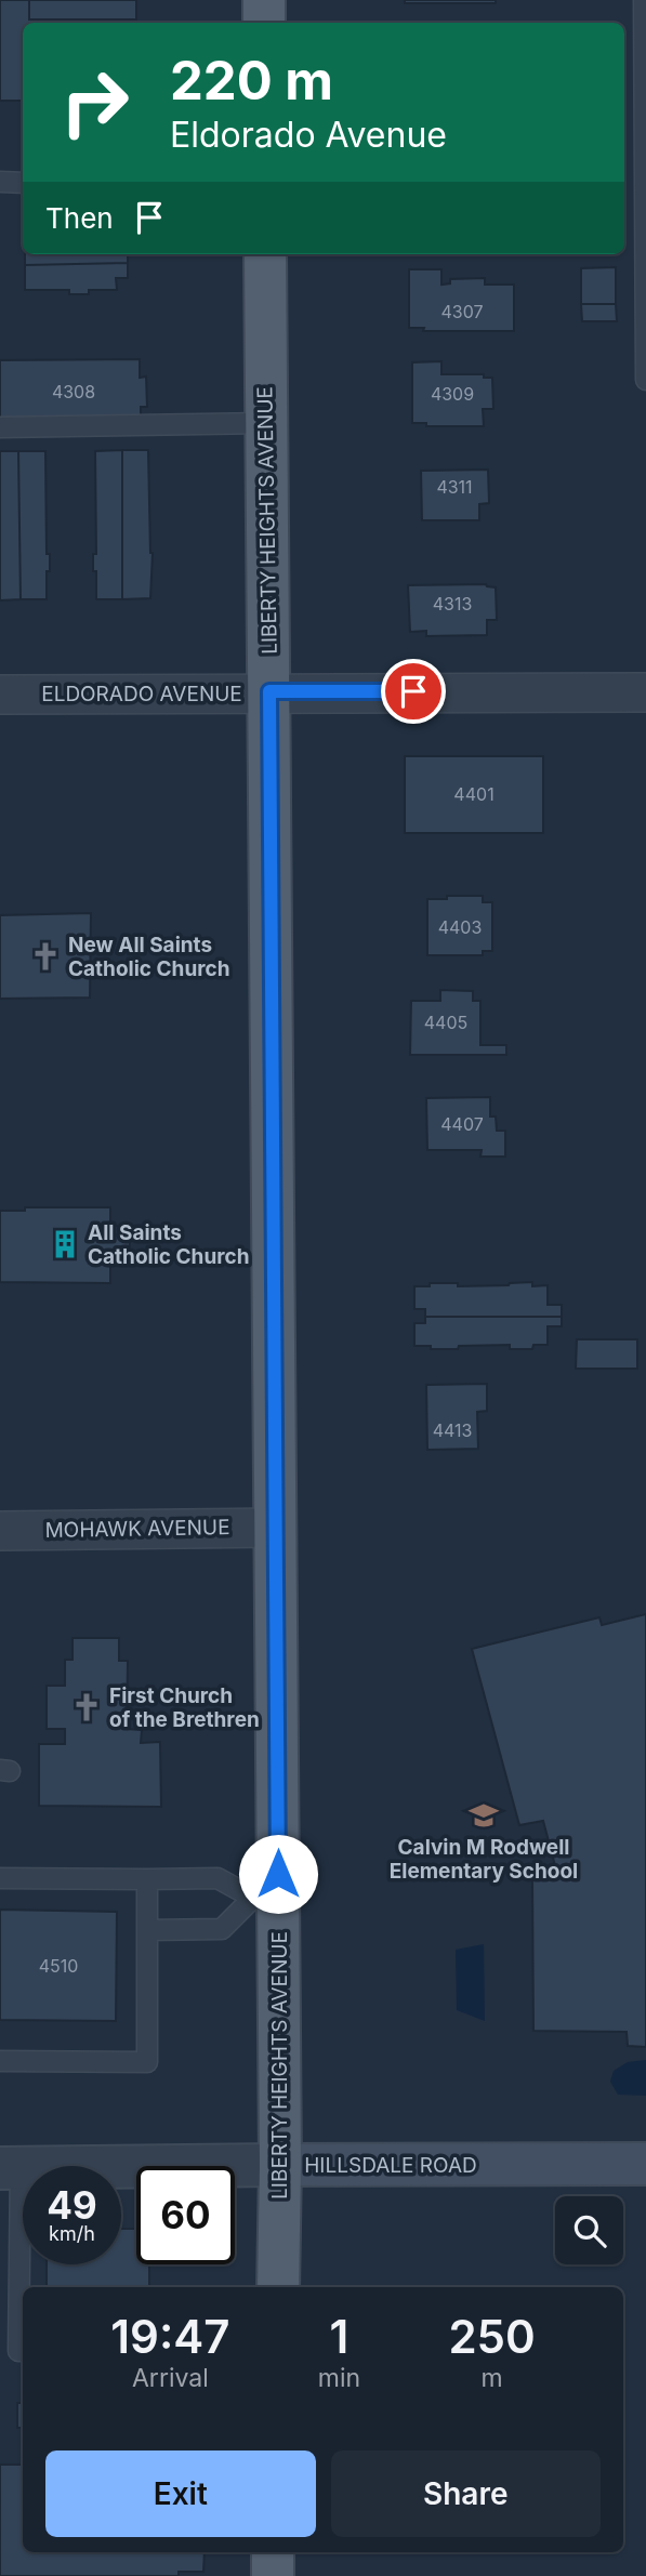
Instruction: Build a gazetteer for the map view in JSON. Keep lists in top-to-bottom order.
{
  "streets": {
    "main road": ["LIBERTY HEIGHTS AVENUE", "HILLSDALE ROAD"],
    "street": ["ELDORADO AVENUE", "MOHAWK AVENUE"]
  },
  "crossings": [
    ["LIBERTY HEIGHTS AVENUE", "ELDORADO AVENUE"],
    ["LIBERTY HEIGHTS AVENUE", "MOHAWK AVENUE"],
    ["LIBERTY HEIGHTS AVENUE", "HILLSDALE ROAD"]
  ],
  "places": {
    "church": ["New All Saints Catholic Church", "First Church of the Brethren"],
    "building": ["All Saints Catholic Church"],
    "school or university": ["Calvin M Rodwell Elementary School"]
  },
  "house_numbers": [
    "4307",
    "4308",
    "4309",
    "4311",
    "4313",
    "4401",
    "4403",
    "4405",
    "4407",
    "4413",
    "4510"
  ],
  "page": {
    "turn": ["220 m", "Eldorado Avenue"],
    "then": "Then",
    "speed": "49 km/h",
    "limit": "60",
    "eta": [
      "19:47",
      "Arrival",
      "1",
      "min",
      "250",
      "m"
    ],
    "buttons": ["Exit", "Share"]
  }
}
